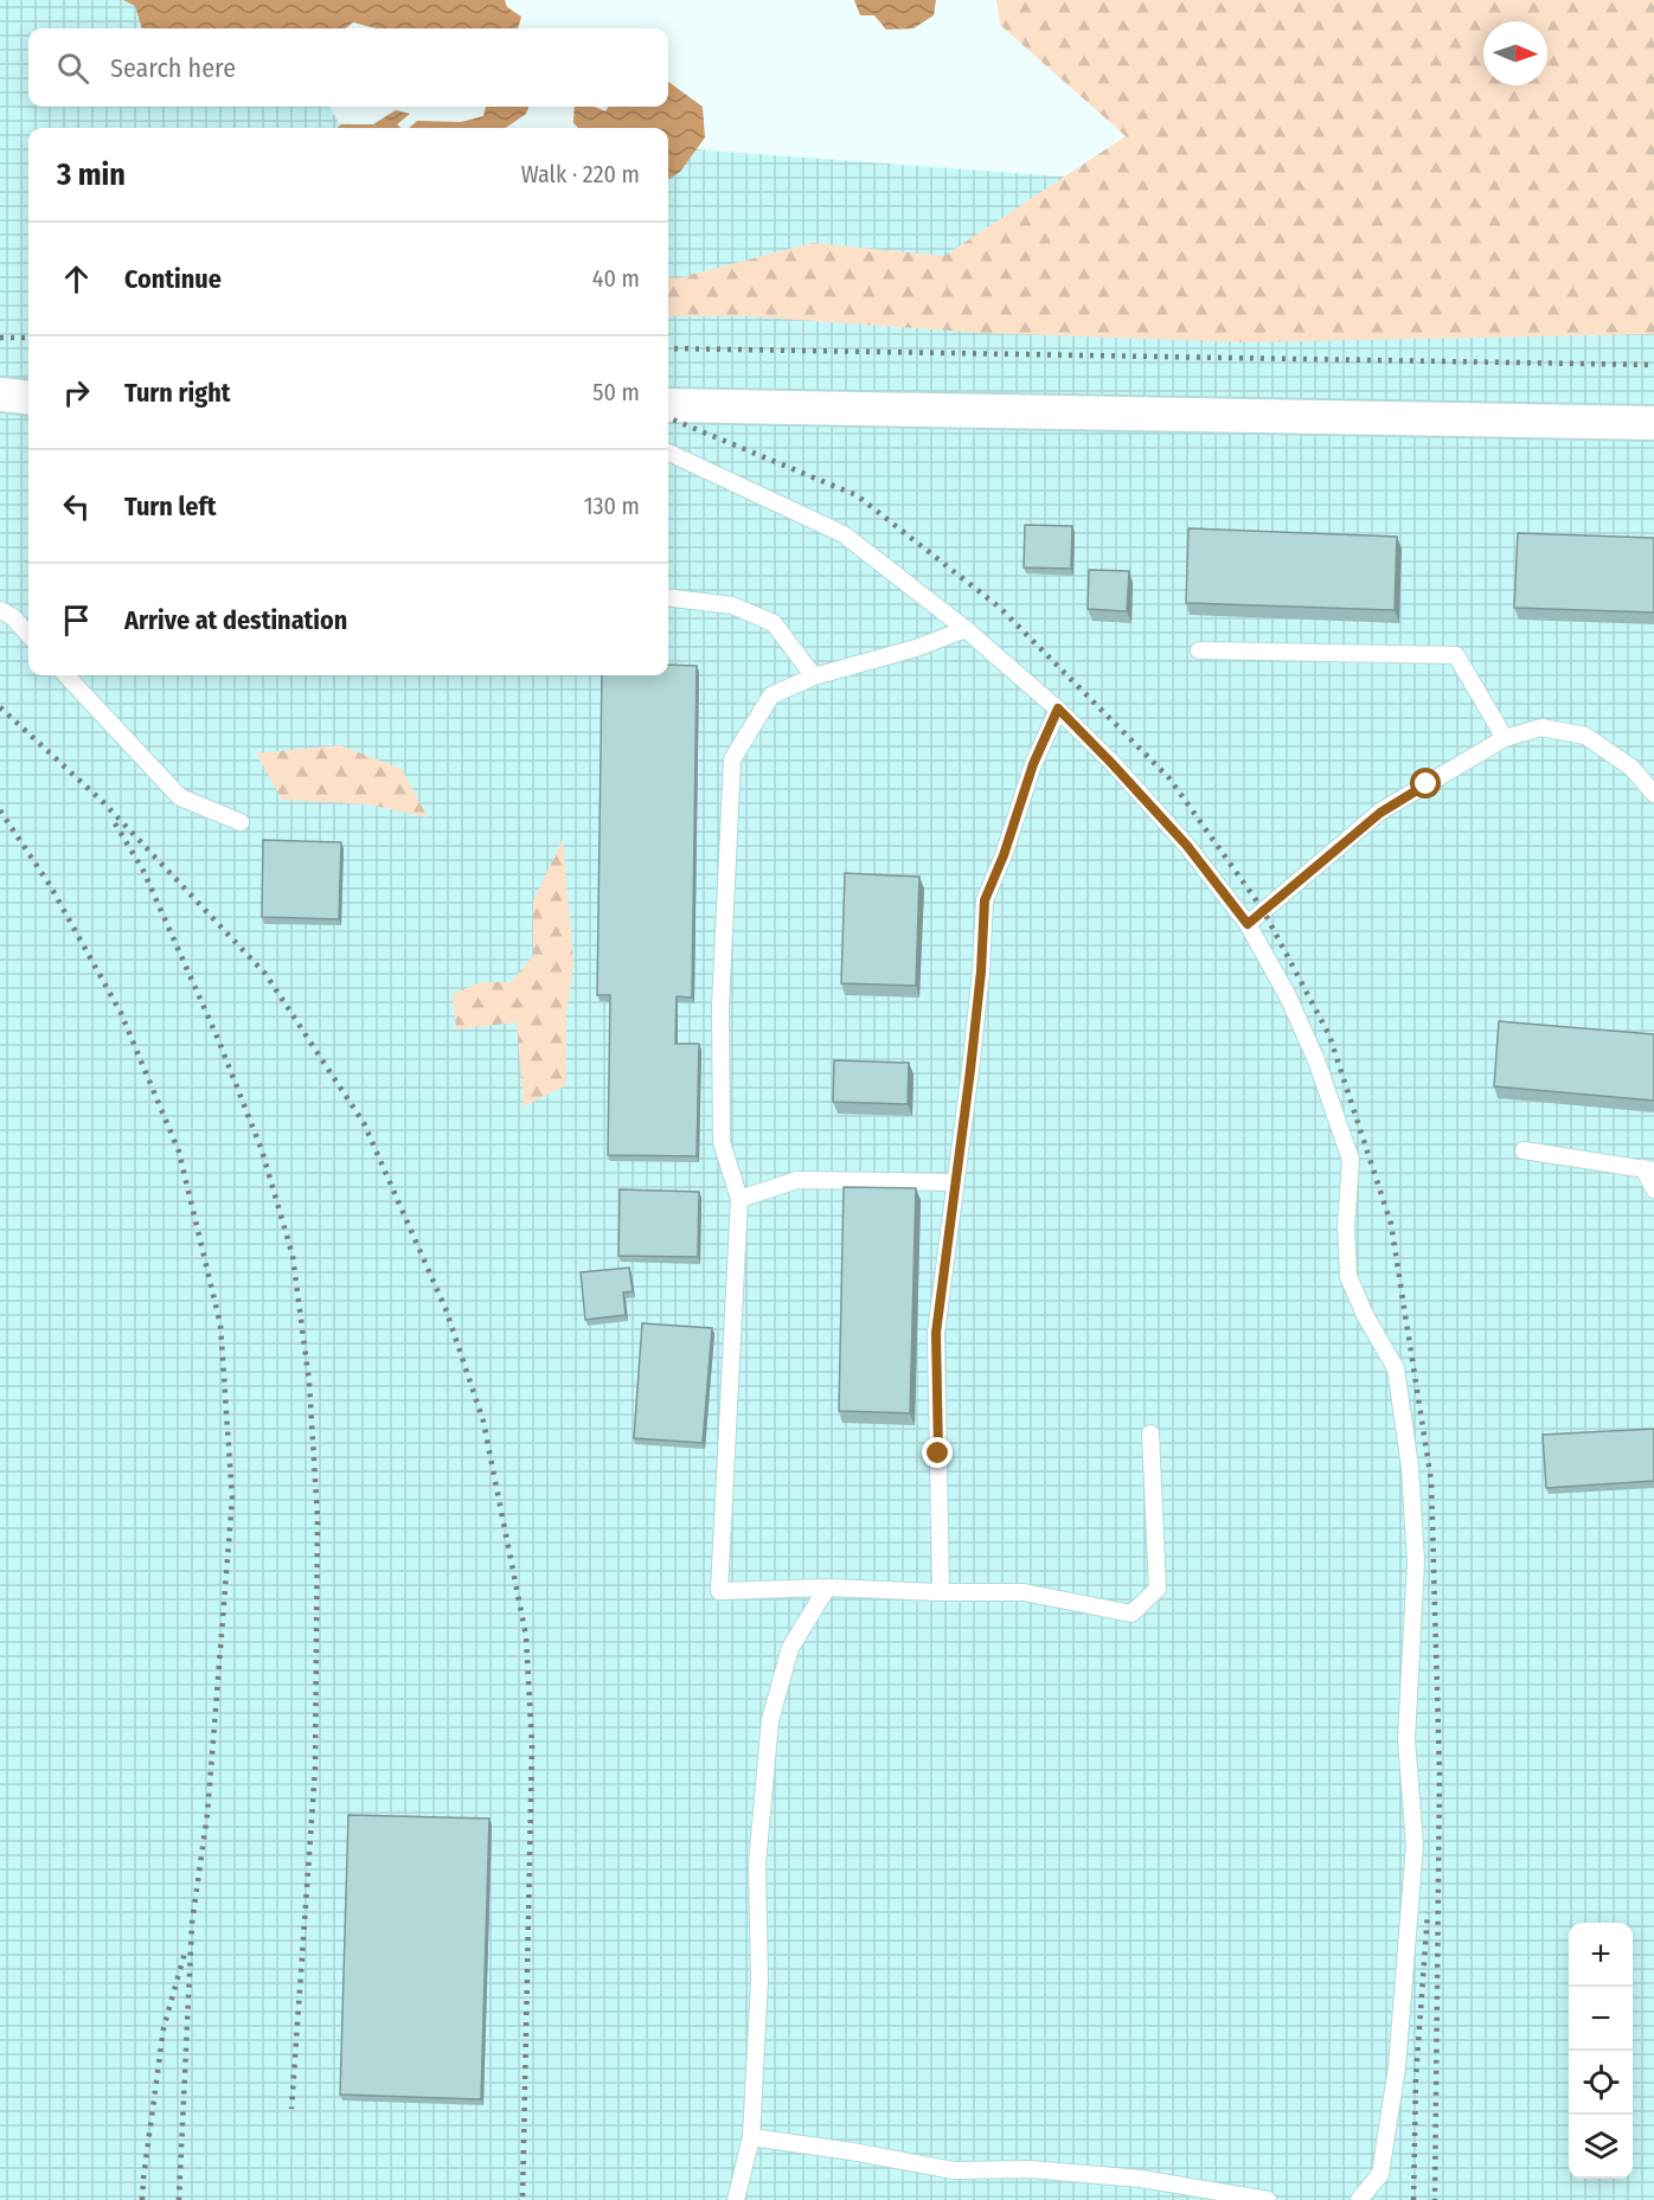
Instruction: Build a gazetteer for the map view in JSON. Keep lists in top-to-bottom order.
{
  "north": "right",
  "page": {
    "search": "Search here",
    "heading": ["3 min", "Walk · 220 m"],
    "list": [
      ["Continue", "40 m"],
      ["Turn right", "50 m"],
      ["Turn left", "130 m"],
      "Arrive at destination"
    ],
    "map_buttons": ["+", "−"]
  }
}
